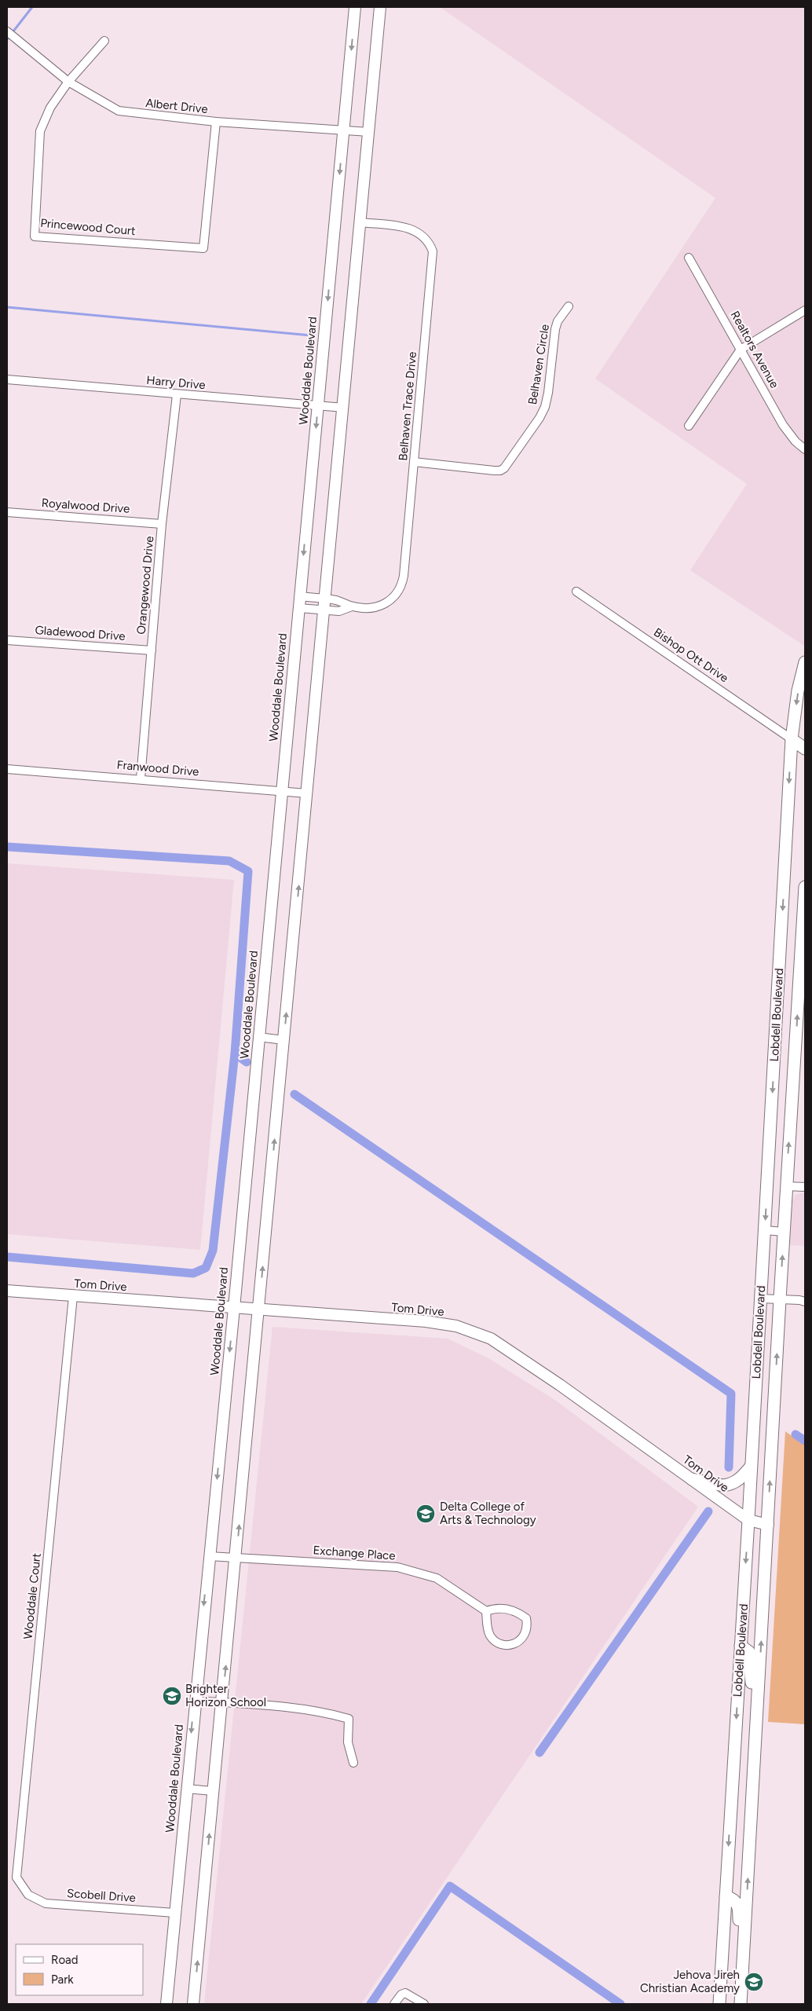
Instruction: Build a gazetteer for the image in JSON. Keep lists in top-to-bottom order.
{
  "streets": {
    "main road": ["Lobdell Boulevard"],
    "street": [
      "Albert Drive",
      "Princewood Court",
      "Realtors Avenue",
      "Belhaven Circle",
      "Wooddale Boulevard",
      "Harry Drive",
      "Belhaven Trace Drive",
      "Royalwood Drive",
      "Orangewood Drive",
      "Gladewood Drive",
      "Bishop Ott Drive",
      "Franwood Drive",
      "Tom Drive",
      "Exchange Place",
      "Wooddale Court",
      "Scobell Drive"
    ]
  },
  "crossings": [
    ["Albert Drive", "Princewood Court"],
    ["Albert Drive", "Wooddale Boulevard"],
    ["Belhaven Circle", "Belhaven Trace Drive"],
    ["Wooddale Boulevard", "Harry Drive"],
    ["Wooddale Boulevard", "Franwood Drive"],
    ["Wooddale Boulevard", "Tom Drive"],
    ["Wooddale Boulevard", "Exchange Place"],
    ["Wooddale Boulevard", "Scobell Drive"],
    ["Harry Drive", "Orangewood Drive"],
    ["Royalwood Drive", "Orangewood Drive"],
    ["Orangewood Drive", "Gladewood Drive"],
    ["Orangewood Drive", "Franwood Drive"],
    ["Bishop Ott Drive", "Lobdell Boulevard"],
    ["Lobdell Boulevard", "Tom Drive"],
    ["Tom Drive", "Wooddale Court"],
    ["Wooddale Court", "Scobell Drive"]
  ],
  "places": {
    "school or university": ["Delta College of Arts & Technology", "Brighter Horizon School", "Jehova Jireh Christian Academy"]
  },
  "legend": ["Road", "Park"]
}
